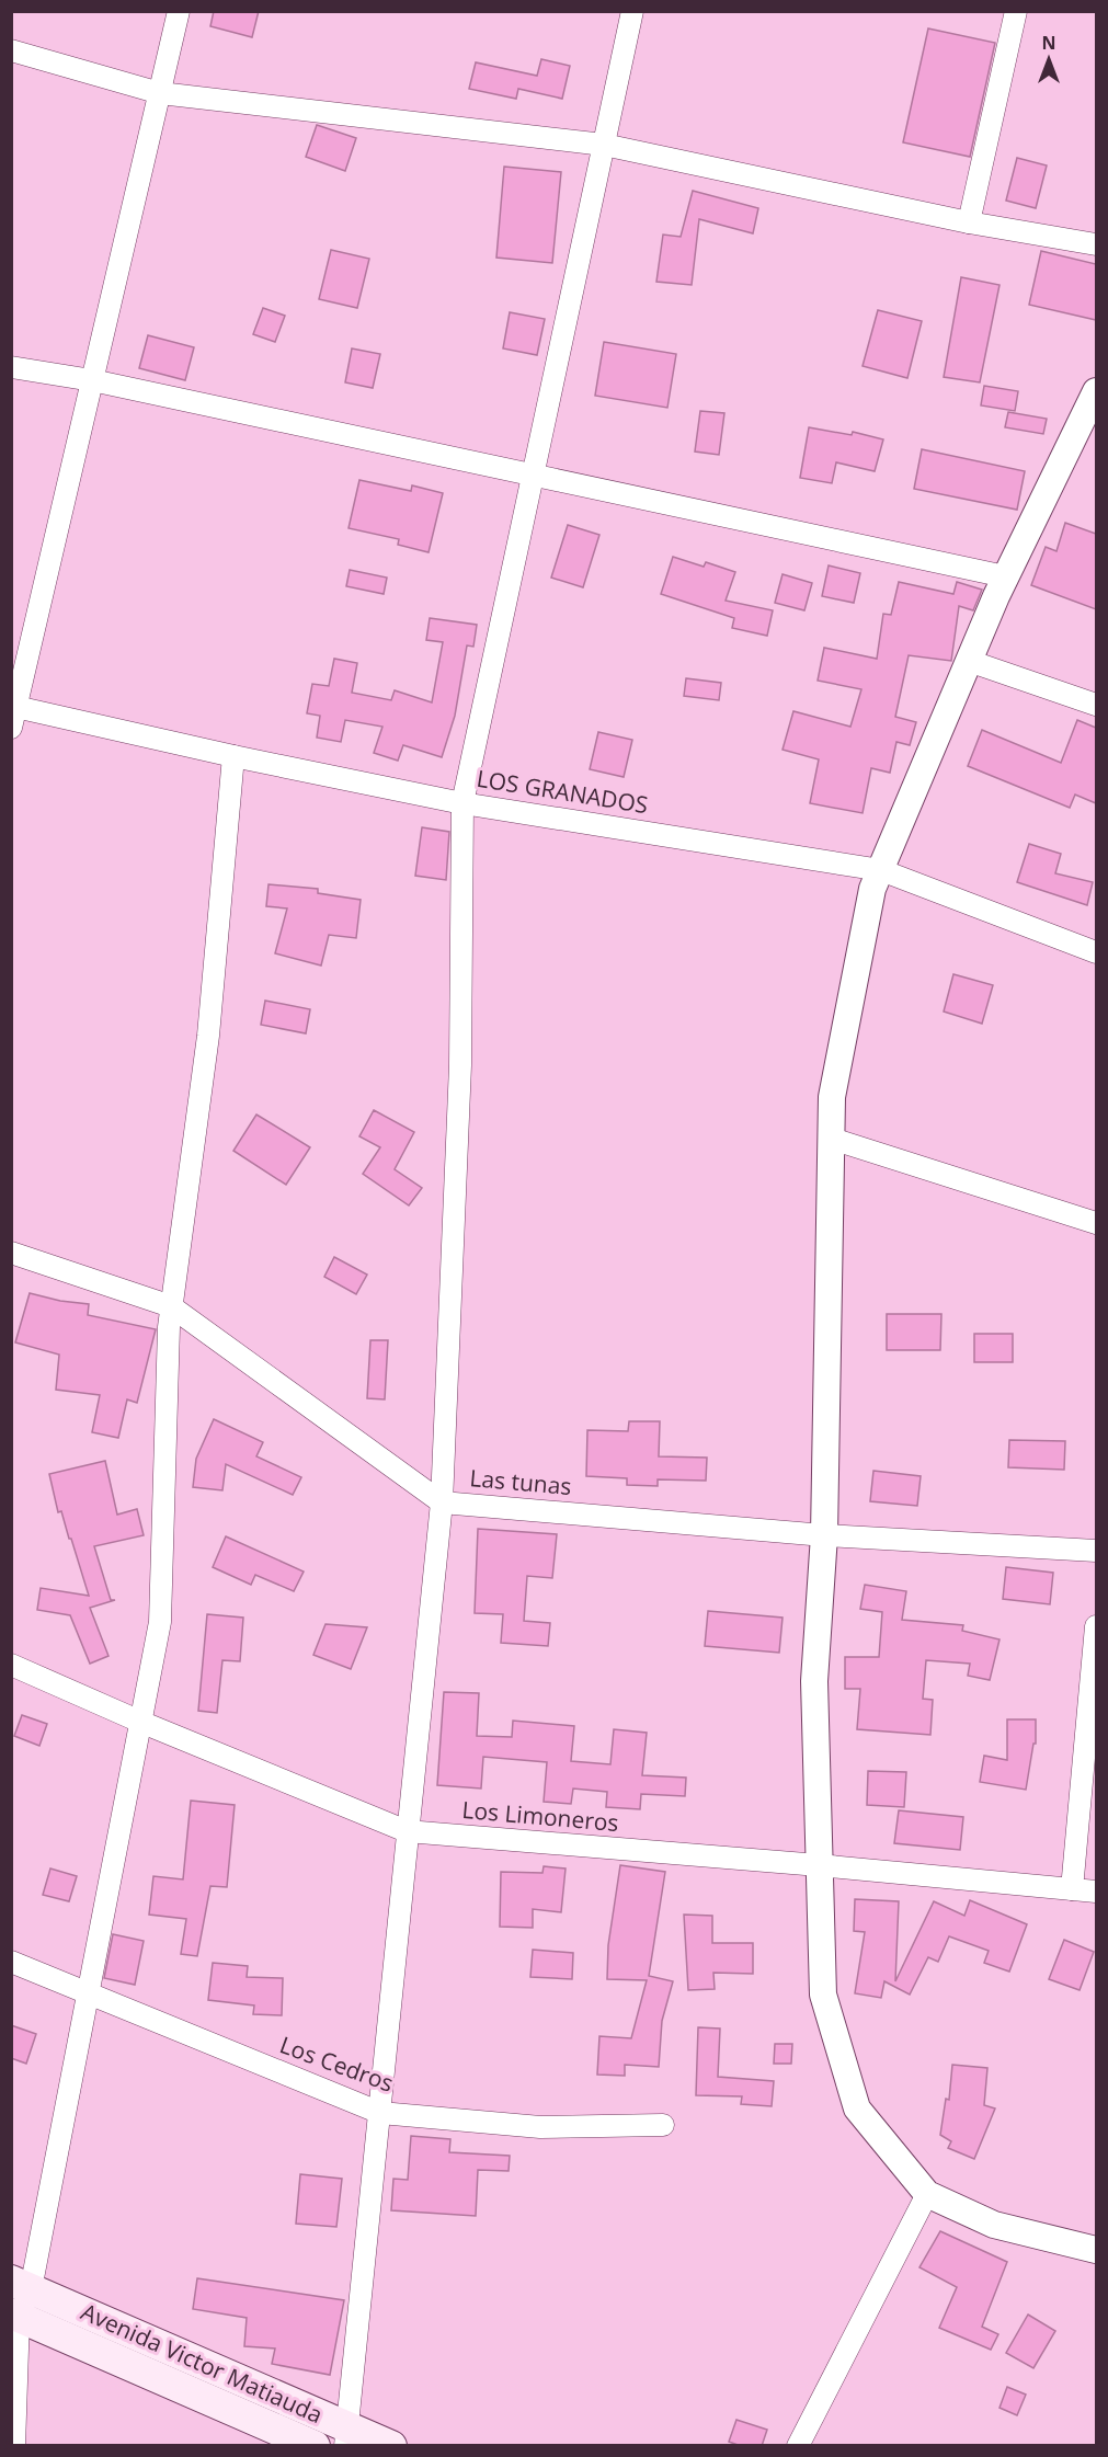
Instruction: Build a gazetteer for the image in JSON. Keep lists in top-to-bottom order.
{
  "streets": {
    "main road": ["Avenida Victor Matiauda"],
    "street": [
      "LOS GRANADOS",
      "Las tunas",
      "Los Limoneros",
      "Los Cedros"
    ]
  },
  "north": "top"
}
